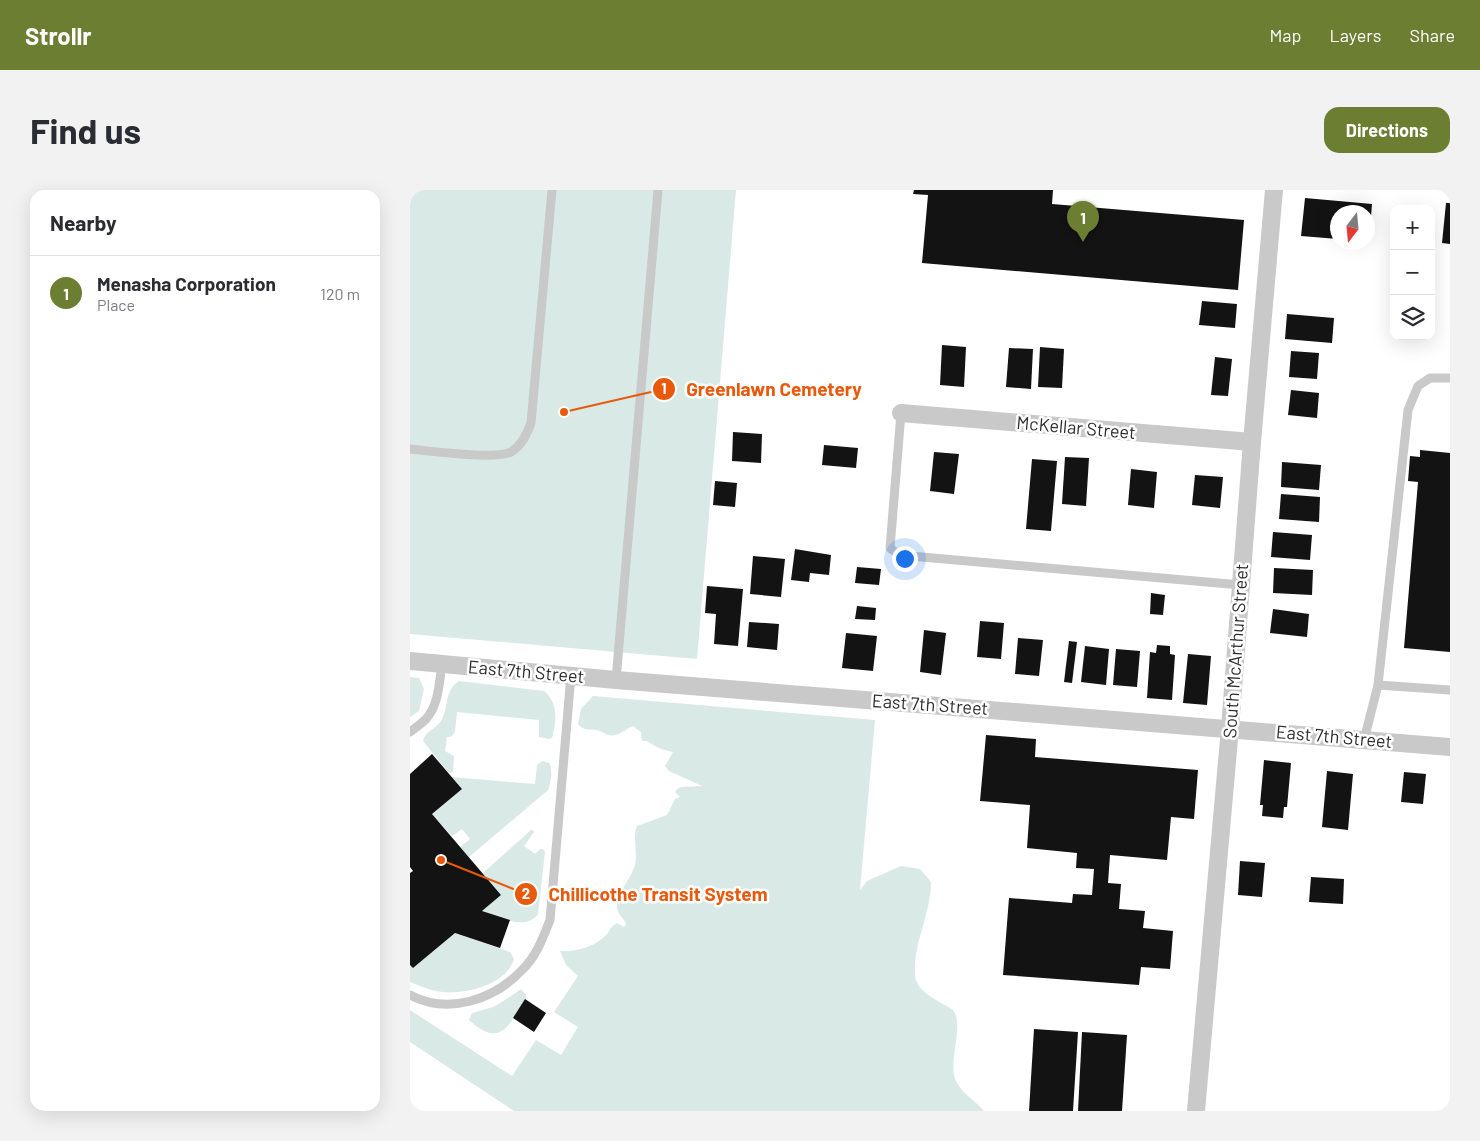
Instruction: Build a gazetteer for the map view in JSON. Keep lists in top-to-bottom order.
{
  "streets": {
    "street": ["McKellar Street", "South McArthur Street", "East 7th Street"]
  },
  "crossings": [
    ["McKellar Street", "South McArthur Street"],
    ["South McArthur Street", "East 7th Street"]
  ],
  "places": ["Greenlawn Cemetery", "Chillicothe Transit System"],
  "north": "bottom",
  "page": {
    "header": "Strollr",
    "nav": ["Map", "Layers", "Share"],
    "buttons": "Directions",
    "title": "Find us",
    "heading": "Nearby",
    "pins": "1",
    "map_buttons": ["+", "−"],
    "list": [
      {
        "mark": "1",
        "name": "Menasha Corporation",
        "note": "Place",
        "value": "120 m"
      }
    ]
  }
}
